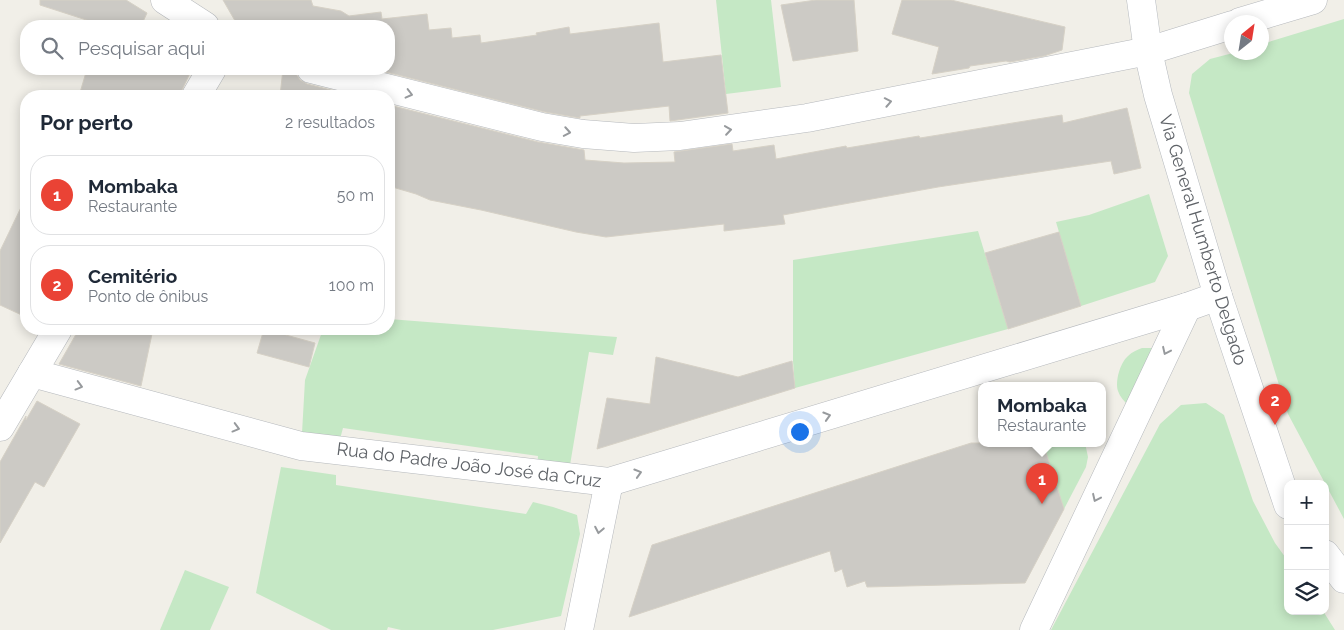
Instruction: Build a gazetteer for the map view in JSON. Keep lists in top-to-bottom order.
{
  "streets": {
    "street": ["Via General Humberto Delgado", "Rua do Padre João José da Cruz"]
  },
  "crossings": [
    ["Via General Humberto Delgado", "Rua do Padre João José da Cruz"]
  ],
  "one_way": ["Rua do Padre João José da Cruz"],
  "north": "top right",
  "page": {
    "search": "Pesquisar aqui",
    "heading": ["Por perto", "2 resultados"],
    "list": [
      {
        "mark": "1",
        "name": "Mombaka",
        "note": "Restaurante",
        "value": "50 m"
      },
      {
        "mark": "2",
        "name": "Cemitério",
        "note": "Ponto de ônibus",
        "value": "100 m"
      }
    ],
    "popup": ["Mombaka", "Restaurante"],
    "pins": ["2", "1"],
    "map_buttons": ["+", "−"]
  }
}
